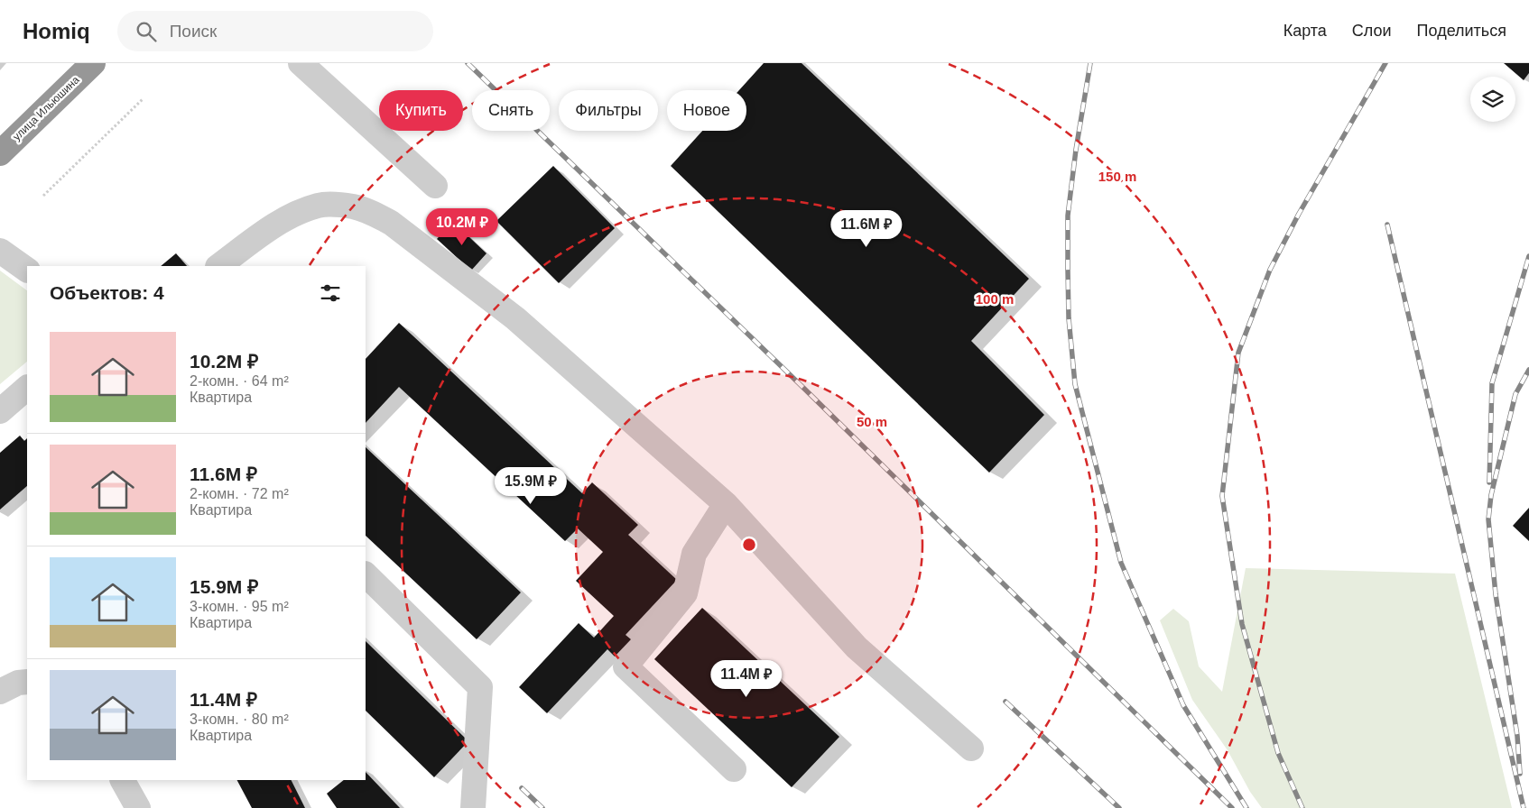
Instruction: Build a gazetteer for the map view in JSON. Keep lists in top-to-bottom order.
{
  "streets": {
    "highway": ["улица Ильюшина"]
  },
  "page": {
    "header": "Homiq",
    "search": "Поиск",
    "nav": ["Карта", "Слои", "Поделиться"],
    "chip": [
      "Купить",
      "Снять",
      "Фильтры",
      "Новое"
    ],
    "price": [
      "10.2M ₽",
      "11.6M ₽",
      "15.9M ₽",
      "11.4M ₽"
    ],
    "heading": "Объектов: 4",
    "list": [
      {
        "name": "10.2M ₽",
        "note": "2-комн. · 64 m² · Квартира"
      },
      {
        "name": "11.6M ₽",
        "note": "2-комн. · 72 m² · Квартира"
      },
      {
        "name": "15.9M ₽",
        "note": "3-комн. · 95 m² · Квартира"
      },
      {
        "name": "11.4M ₽",
        "note": "3-комн. · 80 m² · Квартира"
      }
    ]
  },
  "rings": ["150 m", "100 m", "50 m"]
}
